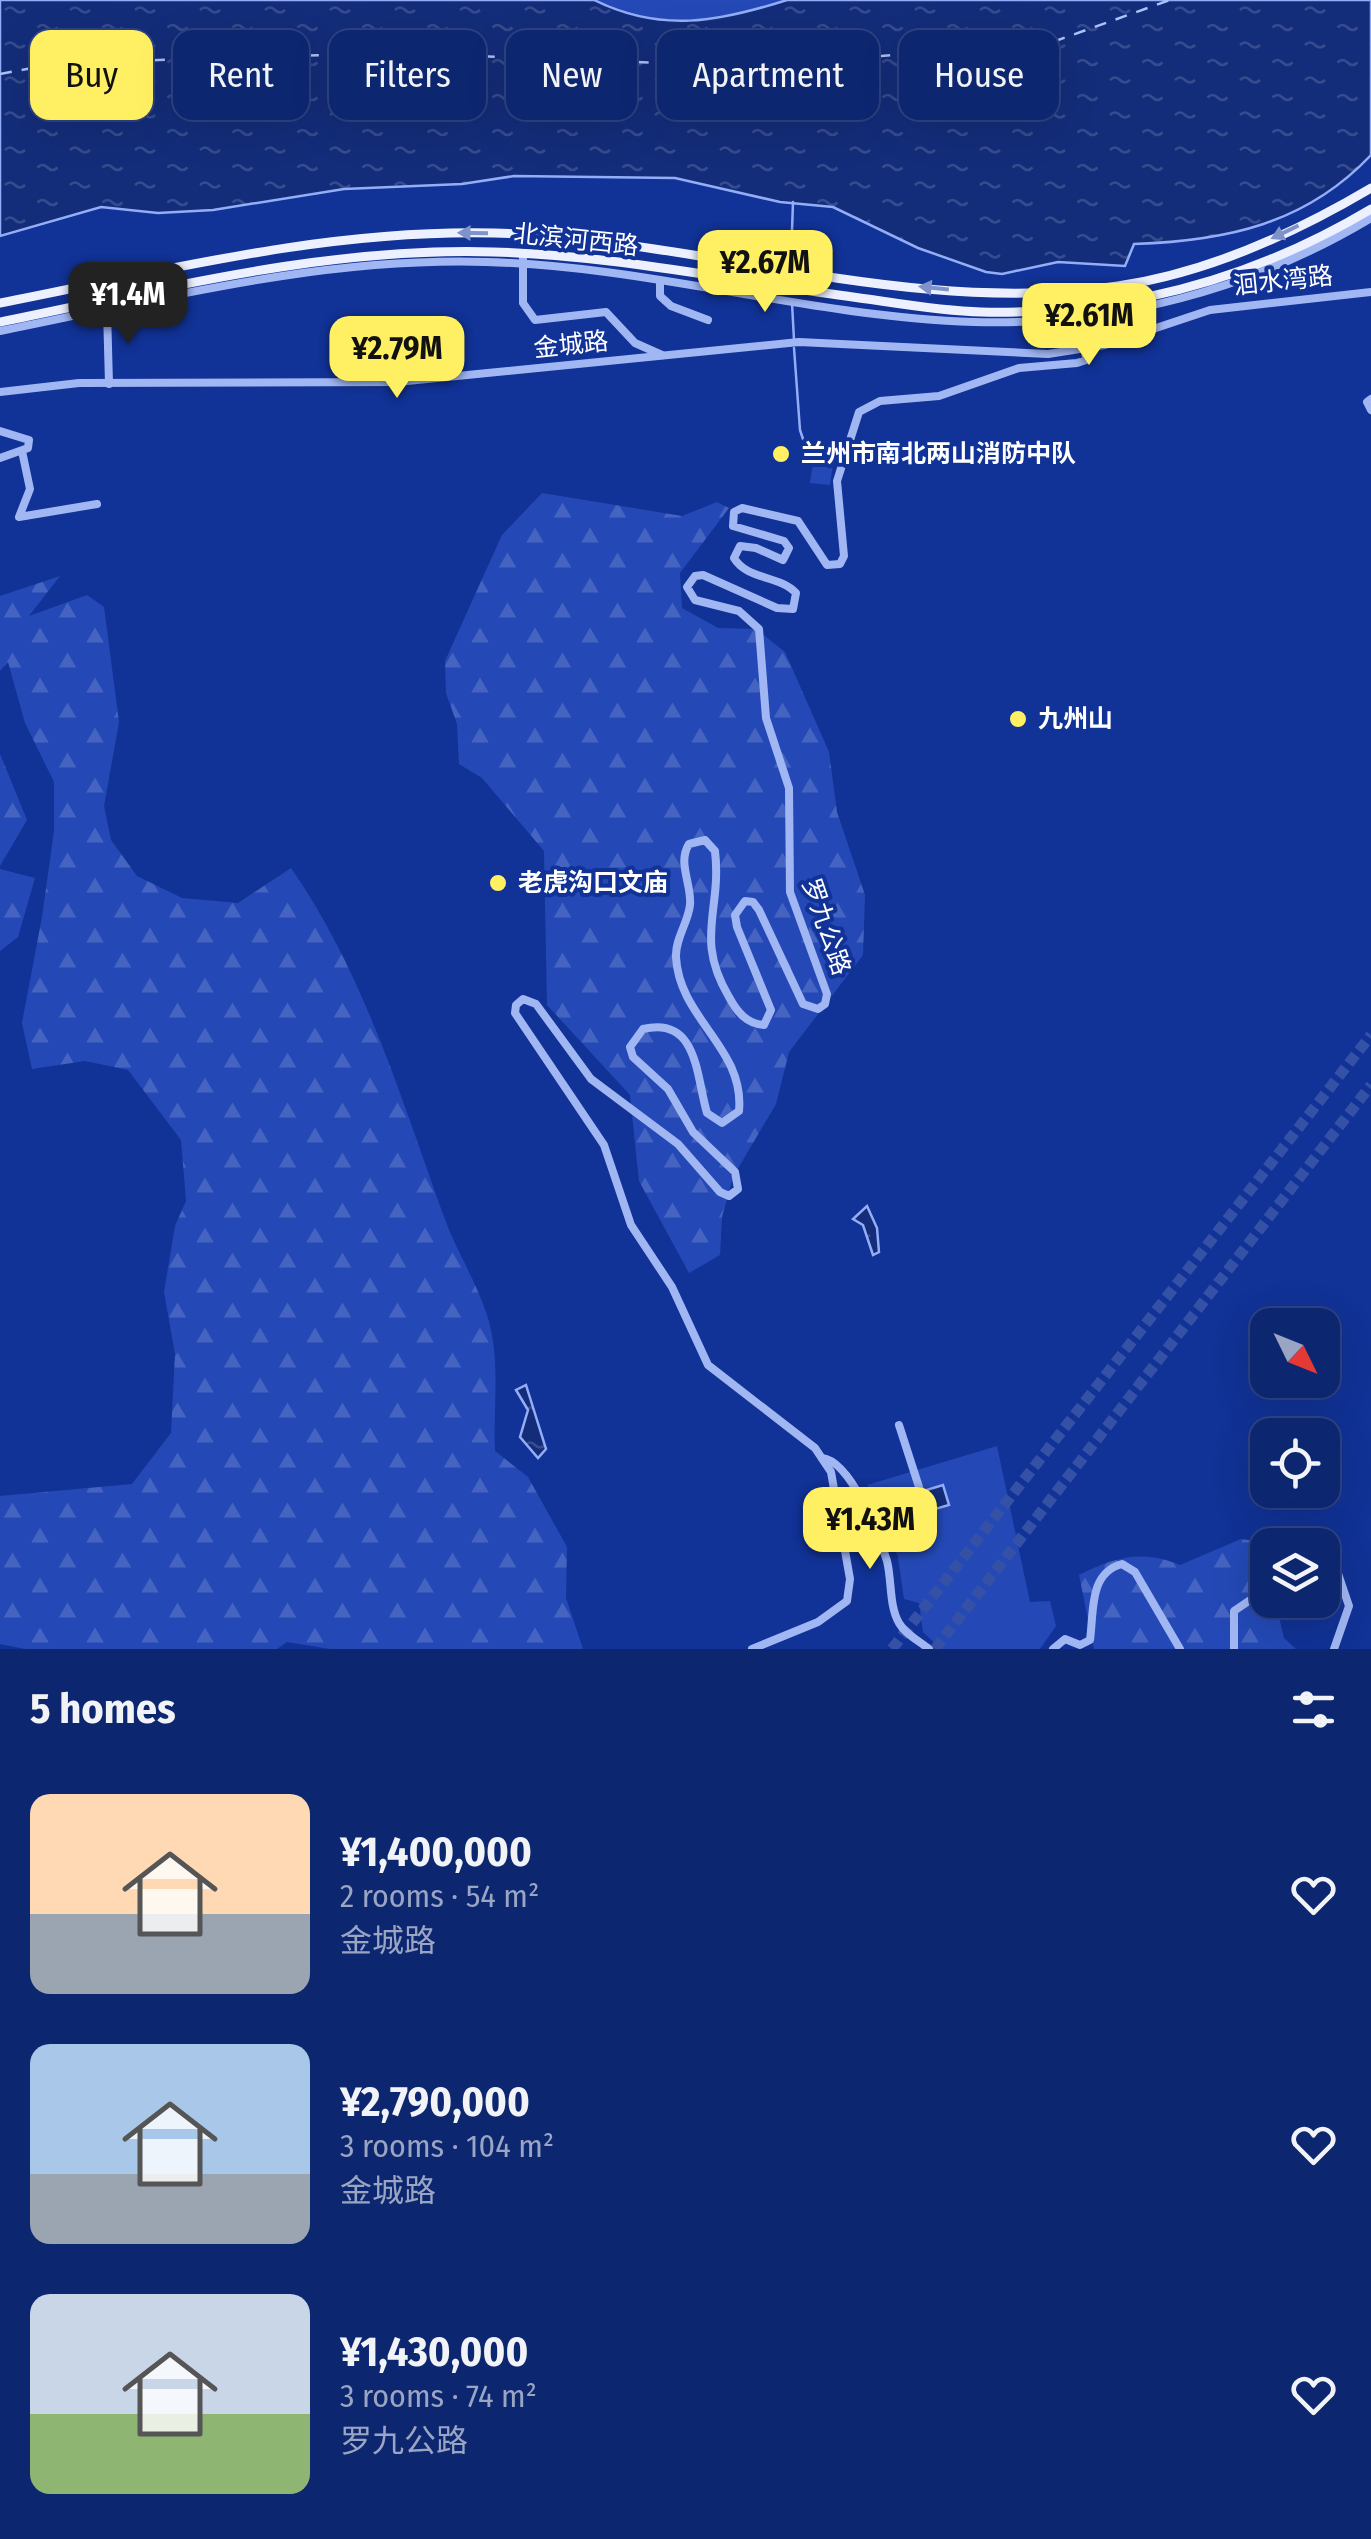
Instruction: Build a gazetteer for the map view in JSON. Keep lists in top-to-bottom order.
{
  "streets": {
    "main road": ["北滨河西路"],
    "street": ["洄水湾路", "金城路", "罗九公路"]
  },
  "crossings": [
    ["洄水湾路", "金城路"],
    ["洄水湾路", "罗九公路"]
  ],
  "places": ["兰州市南北两山消防中队", "九州山", "老虎沟口文庙"],
  "north": "bottom right",
  "page": {
    "chip": [
      "Buy",
      "Rent",
      "Filters",
      "New",
      "Apartment",
      "House"
    ],
    "price": [
      "¥2.67M",
      "¥1.4M",
      "¥2.61M",
      "¥2.79M",
      "¥1.43M"
    ],
    "heading": "5 homes",
    "list": [
      {
        "name": "¥1,400,000",
        "note": "2 rooms · 54 m² · 金城路"
      },
      {
        "name": "¥2,790,000",
        "note": "3 rooms · 104 m² · 金城路"
      },
      {
        "name": "¥1,430,000",
        "note": "3 rooms · 74 m² · 罗九公路"
      }
    ]
  }
}
